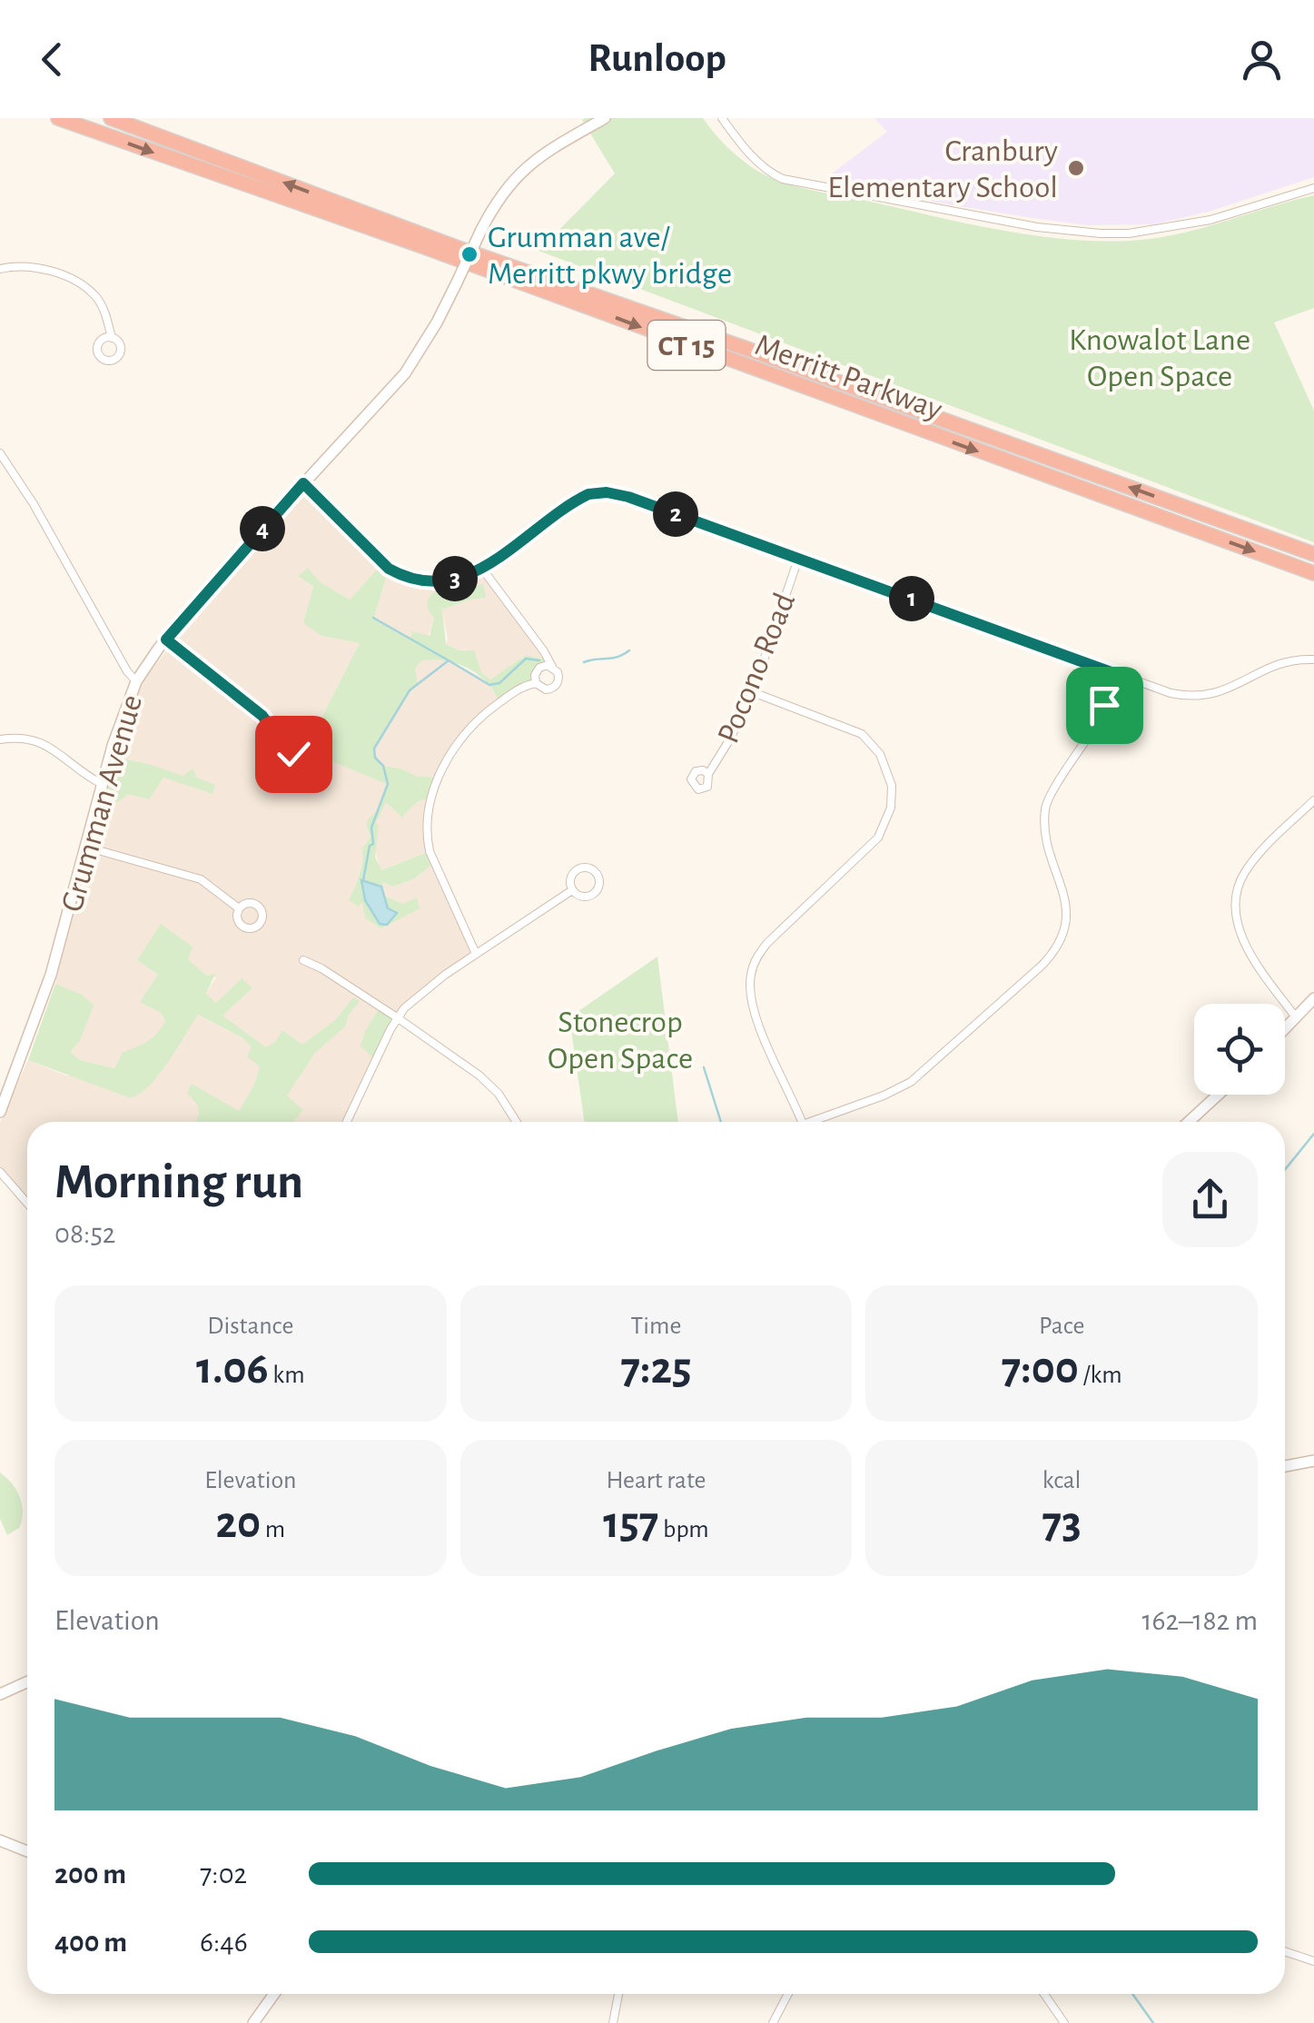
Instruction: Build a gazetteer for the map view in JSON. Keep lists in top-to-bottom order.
{
  "streets": {
    "highway": ["CT 15", "Merritt Parkway"],
    "street": ["Pocono Road", "Grumman Avenue"]
  },
  "parks": ["Knowalot Lane Open Space", "Stonecrop Open Space"],
  "places": ["Cranbury Elementary School", "Grumman ave/ Merritt pkwy bridge"],
  "page": {
    "header": "Runloop",
    "pins": [
      "2",
      "4",
      "3",
      "1"
    ],
    "heading": ["Morning run", "08:52"],
    "stats": [
      ["Distance", "1.06 km"],
      ["Time", "7:25"],
      ["Pace", "7:00 /km"],
      ["Elevation", "20 m"],
      ["Heart rate", "157 bpm"],
      ["kcal", "73"]
    ],
    "chart": ["Elevation", "162–182 m"],
    "list": [
      {
        "name": "200 m",
        "note": "7:02"
      },
      {
        "name": "400 m",
        "note": "6:46"
      }
    ]
  }
}
